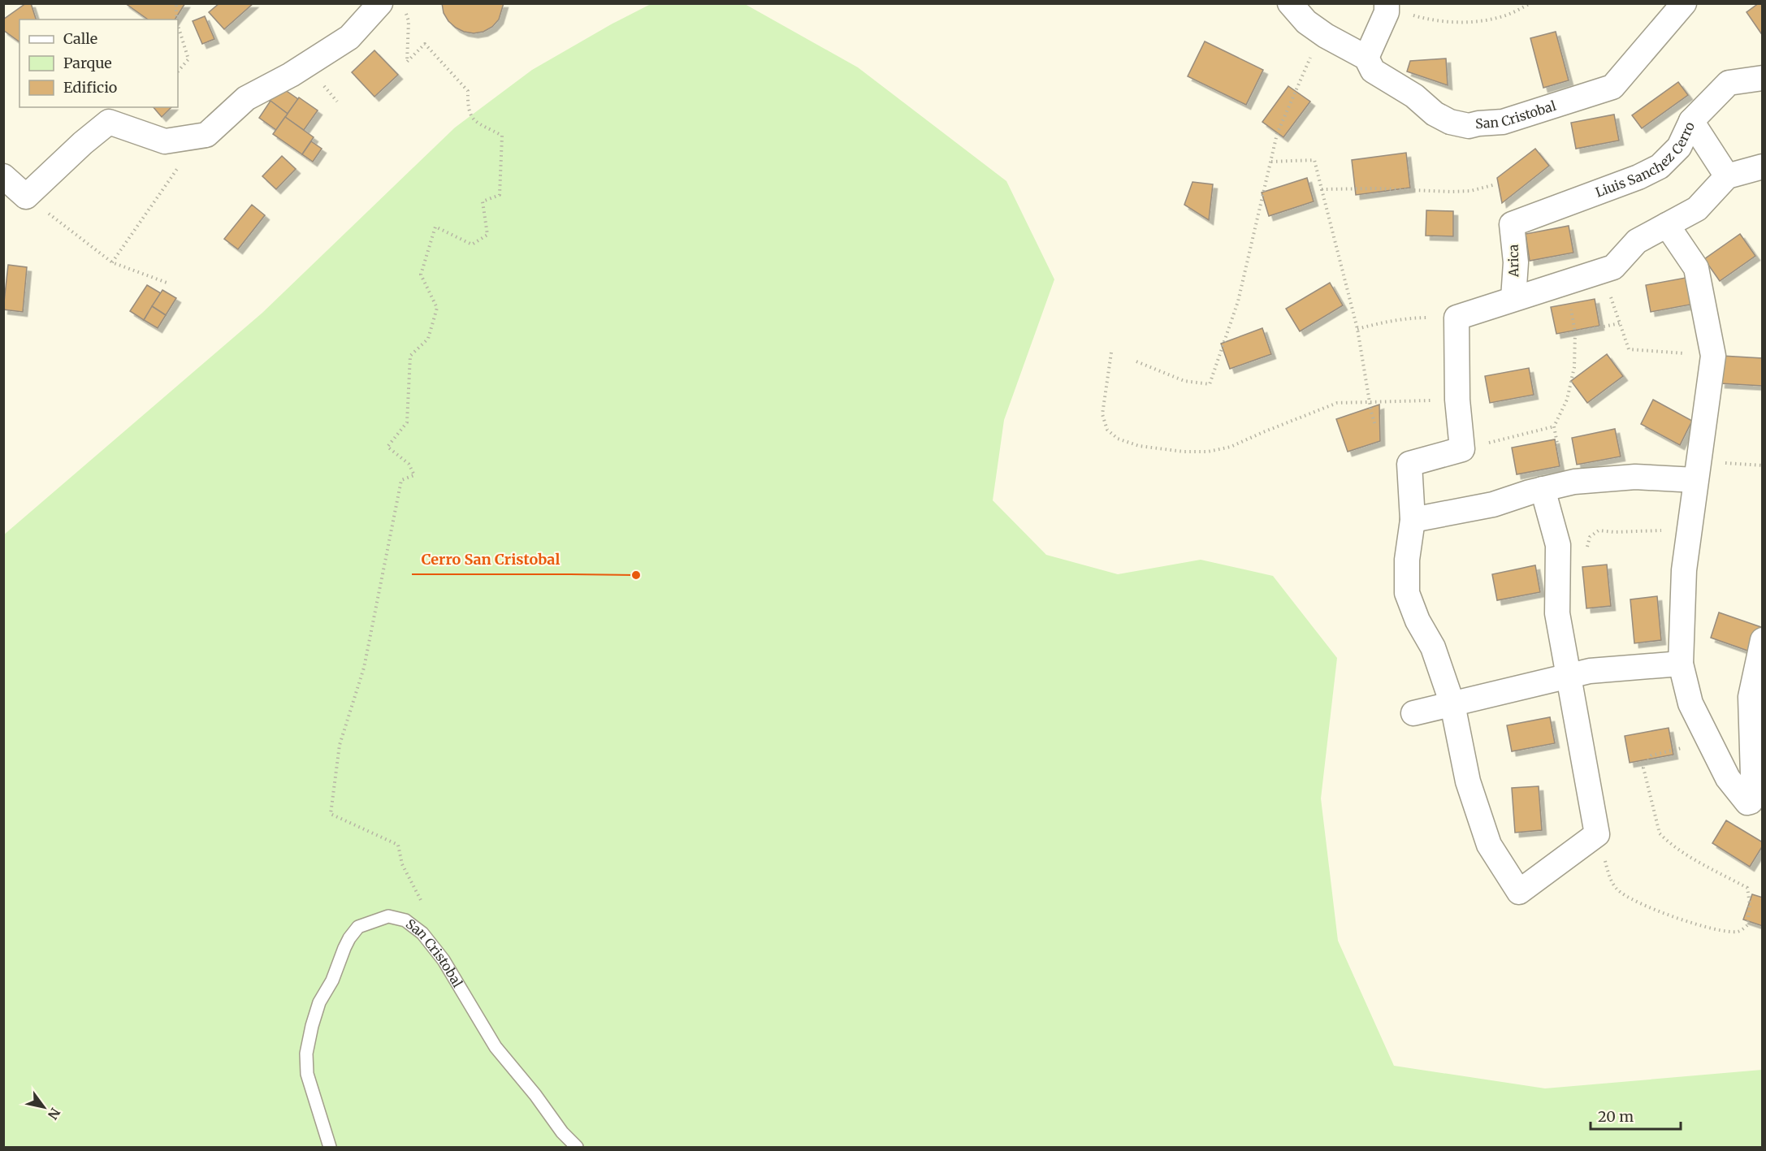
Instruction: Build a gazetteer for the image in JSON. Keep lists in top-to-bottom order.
{
  "streets": {
    "street": ["San Cristobal", "Liuis Sanchez Cerro", "Arica"]
  },
  "crossings": [
    ["Liuis Sanchez Cerro", "Arica"]
  ],
  "places": ["Cerro San Cristobal"],
  "legend": ["Calle", "Parque", "Edificio"],
  "scale_bar": "20 m",
  "north": "bottom right"
}
